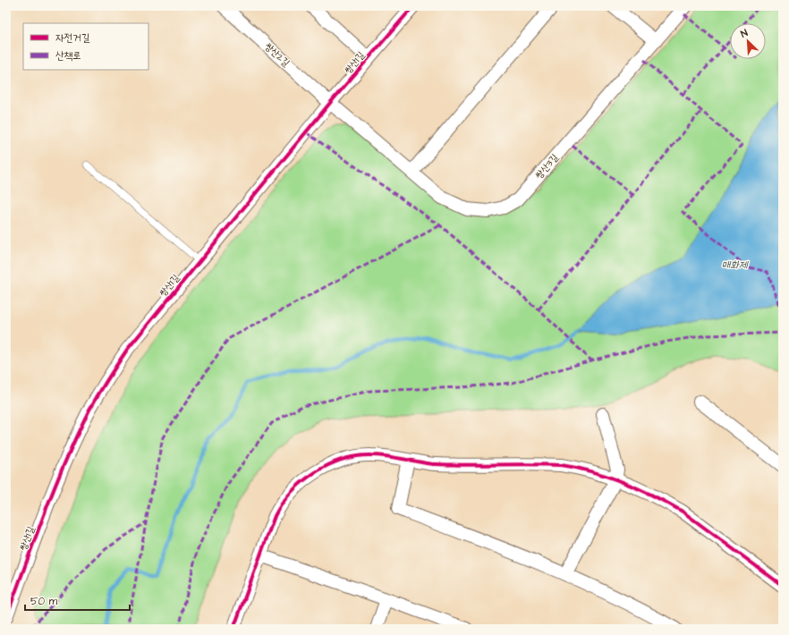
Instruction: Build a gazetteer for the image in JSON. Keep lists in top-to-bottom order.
{
  "streets": {
    "street": ["쌍산2길", "쌍산1길", "쌍산3길"]
  },
  "crossings": [
    ["쌍산2길", "쌍산1길"],
    ["쌍산2길", "쌍산3길"],
    ["쌍산1길", "쌍산3길"]
  ],
  "water": ["매화제"],
  "legend": ["자전거길", "산책로"],
  "scale_bar": "50 m",
  "north": "top left"
}
